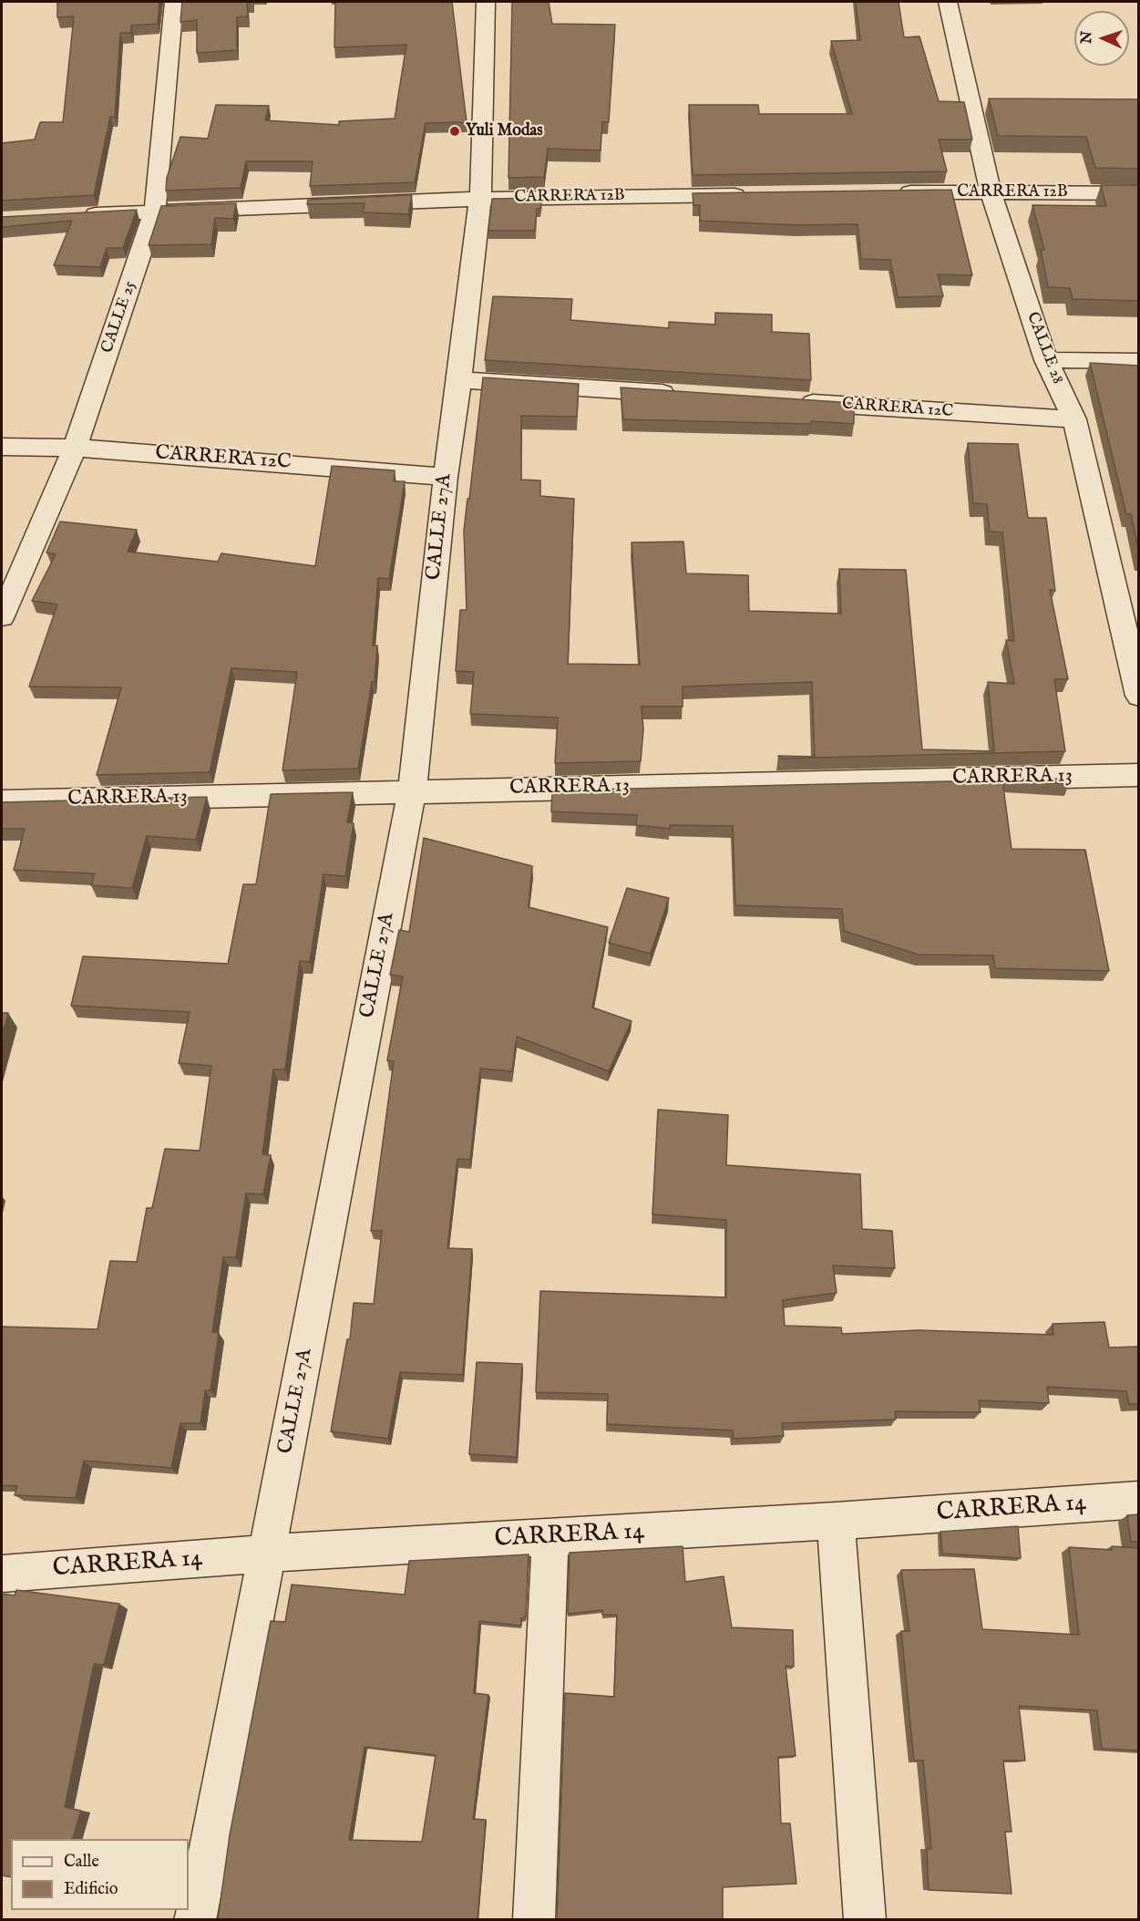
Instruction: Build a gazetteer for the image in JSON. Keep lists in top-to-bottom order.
{
  "streets": {
    "street": [
      "CARRERA 12B",
      "CALLE 25",
      "CALLE 28",
      "CARRERA 12C",
      "CALLE 27A",
      "CARRERA 13",
      "CARRERA 14"
    ]
  },
  "crossings": [
    ["CARRERA 12B", "CALLE 25"],
    ["CARRERA 12B", "CALLE 28"],
    ["CARRERA 12B", "CALLE 27A"],
    ["CALLE 25", "CARRERA 12C"],
    ["CALLE 28", "CARRERA 12C"],
    ["CARRERA 12C", "CALLE 27A"],
    ["CALLE 27A", "CARRERA 13"],
    ["CALLE 27A", "CARRERA 14"]
  ],
  "places": ["Yuli Modas"],
  "legend": ["Calle", "Edificio"],
  "north": "left"
}
